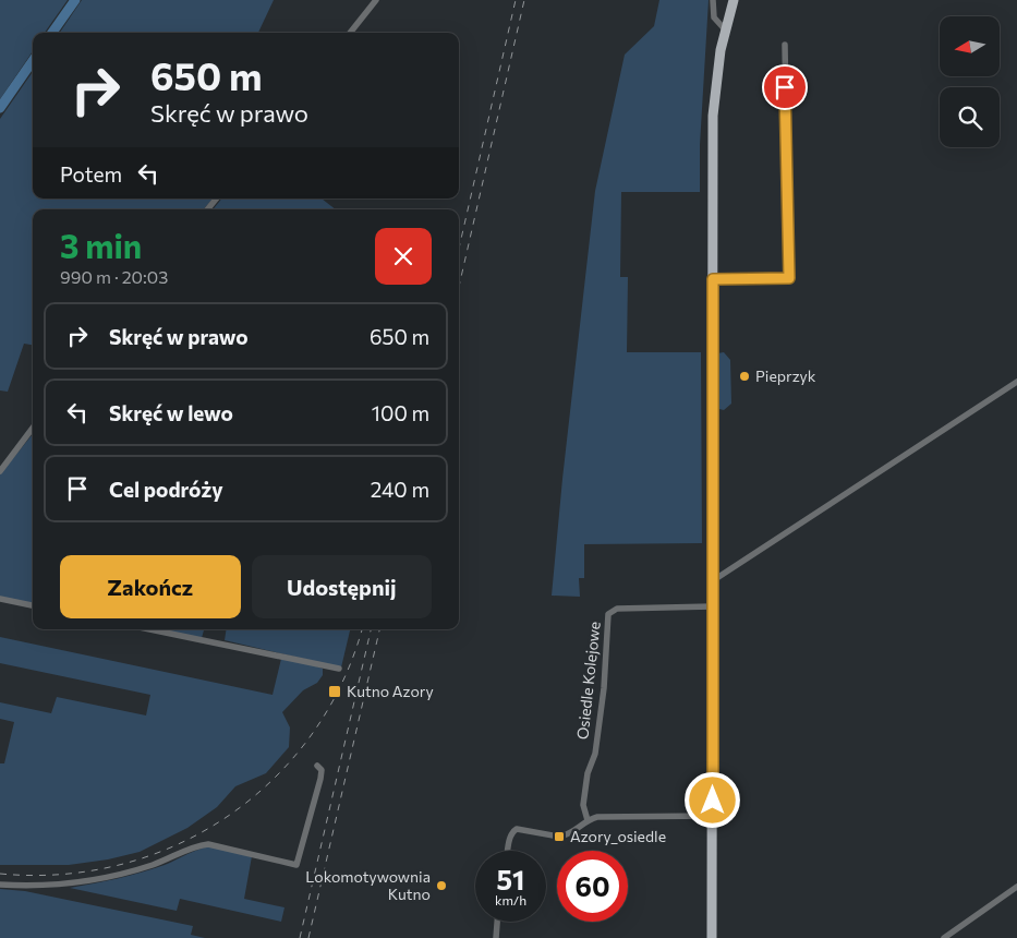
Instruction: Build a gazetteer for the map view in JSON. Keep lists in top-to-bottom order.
{
  "streets": {
    "street": ["Osiedle Kolejowe"]
  },
  "places": {
    "other": ["Pieprzyk", "Lokomotywownia Kutno"],
    "transit": ["Kutno Azory", "Azory_osiedle"]
  },
  "north": "left",
  "page": {
    "turn": ["650 m", "Skręć w prawo"],
    "then": "Potem",
    "heading": ["3 min", "990 m · 20:03"],
    "list": [
      {
        "name": "Skręć w prawo",
        "value": "650 m"
      },
      {
        "name": "Skręć w lewo",
        "value": "100 m"
      },
      {
        "name": "Cel podróży",
        "value": "240 m"
      }
    ],
    "buttons": ["Zakończ", "Udostępnij"],
    "speed": "51 km/h",
    "limit": "60"
  }
}
